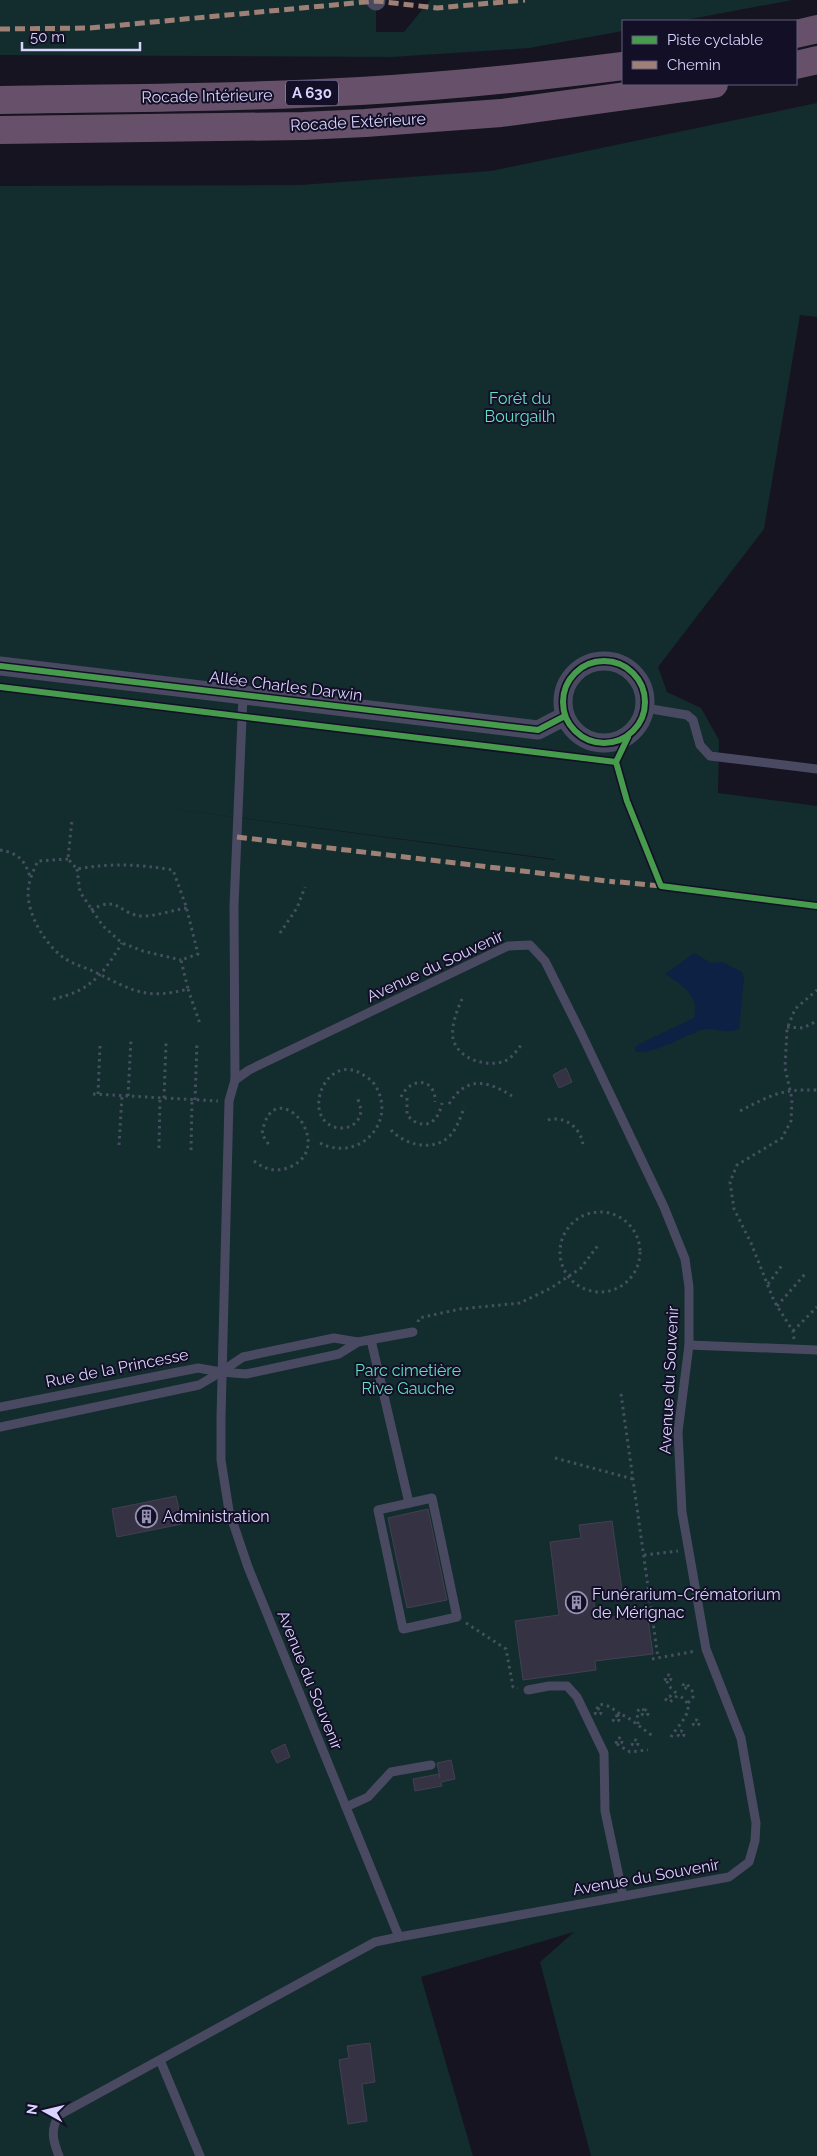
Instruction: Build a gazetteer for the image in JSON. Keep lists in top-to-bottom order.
{
  "streets": {
    "highway": ["A 630", "Rocade Intérieure", "Rocade Extérieure"],
    "street": ["Allée Charles Darwin"],
    "lane": ["Avenue du Souvenir", "Rue de la Princesse"]
  },
  "crossings": [
    ["Avenue du Souvenir", "Rue de la Princesse"]
  ],
  "parks": ["Forêt du Bourgailh", "Parc cimetière Rive Gauche"],
  "places": {
    "building": ["Administration", "Funérarium-Crématorium de Mérignac"]
  },
  "legend": ["Piste cyclable", "Chemin"],
  "scale_bar": "50 m",
  "north": "left"
}
